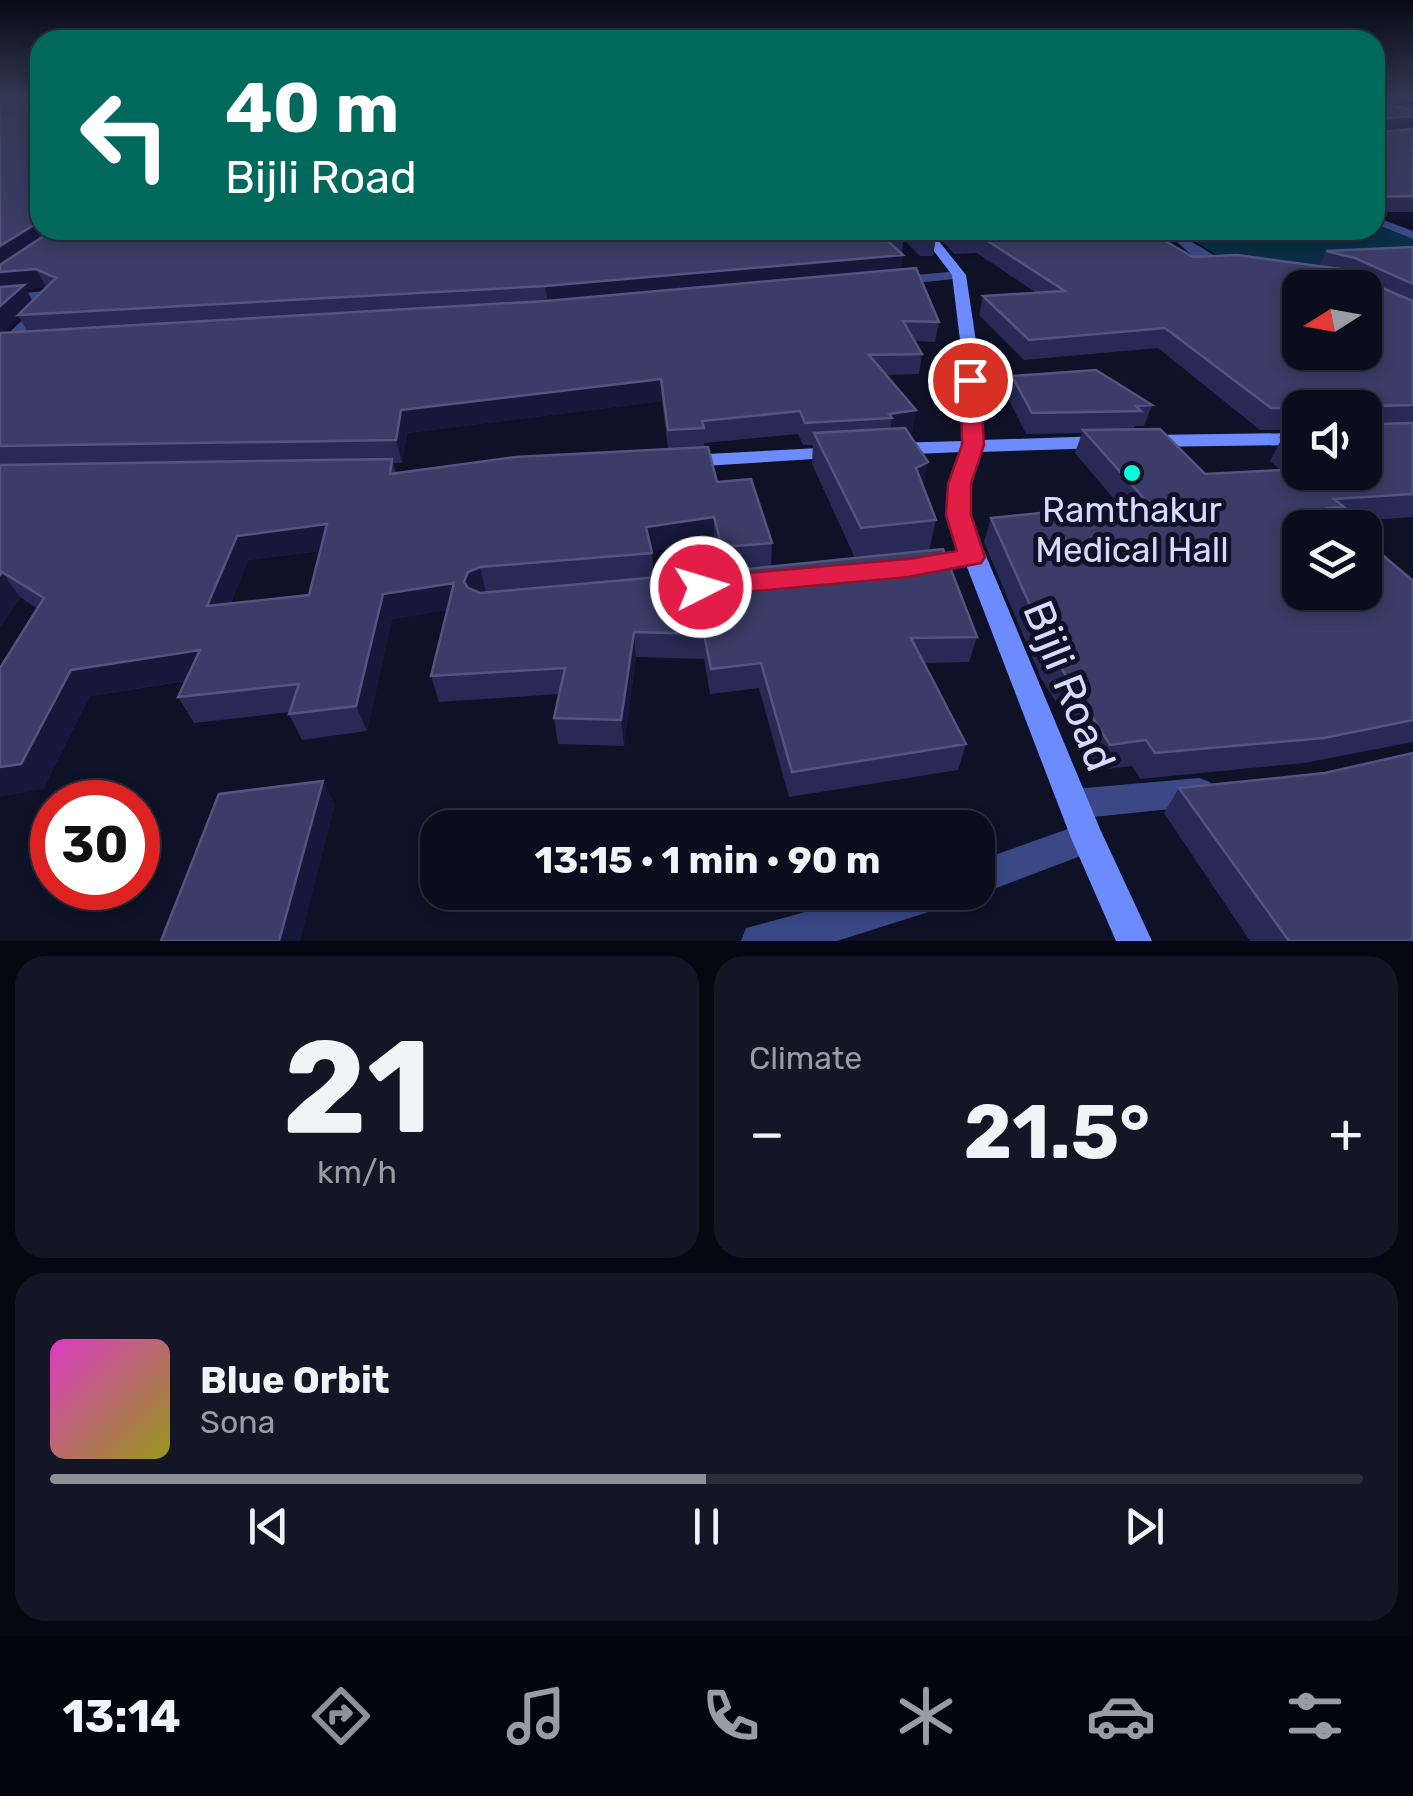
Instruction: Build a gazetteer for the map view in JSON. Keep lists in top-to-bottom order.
{
  "streets": {
    "street": ["Bijli Road"]
  },
  "places": ["Ramthakur Medical Hall"],
  "north": "left",
  "page": {
    "turn": ["40 m", "Bijli Road"],
    "limit": "30",
    "trip": "13:15 · 1 min · 90 m",
    "tile": [
      ["21", "km/h"],
      "Climate"
    ],
    "heat": ["−", "21.5°", "+"],
    "song": ["Blue Orbit", "Sona"],
    "tabs": "13:14"
  }
}
